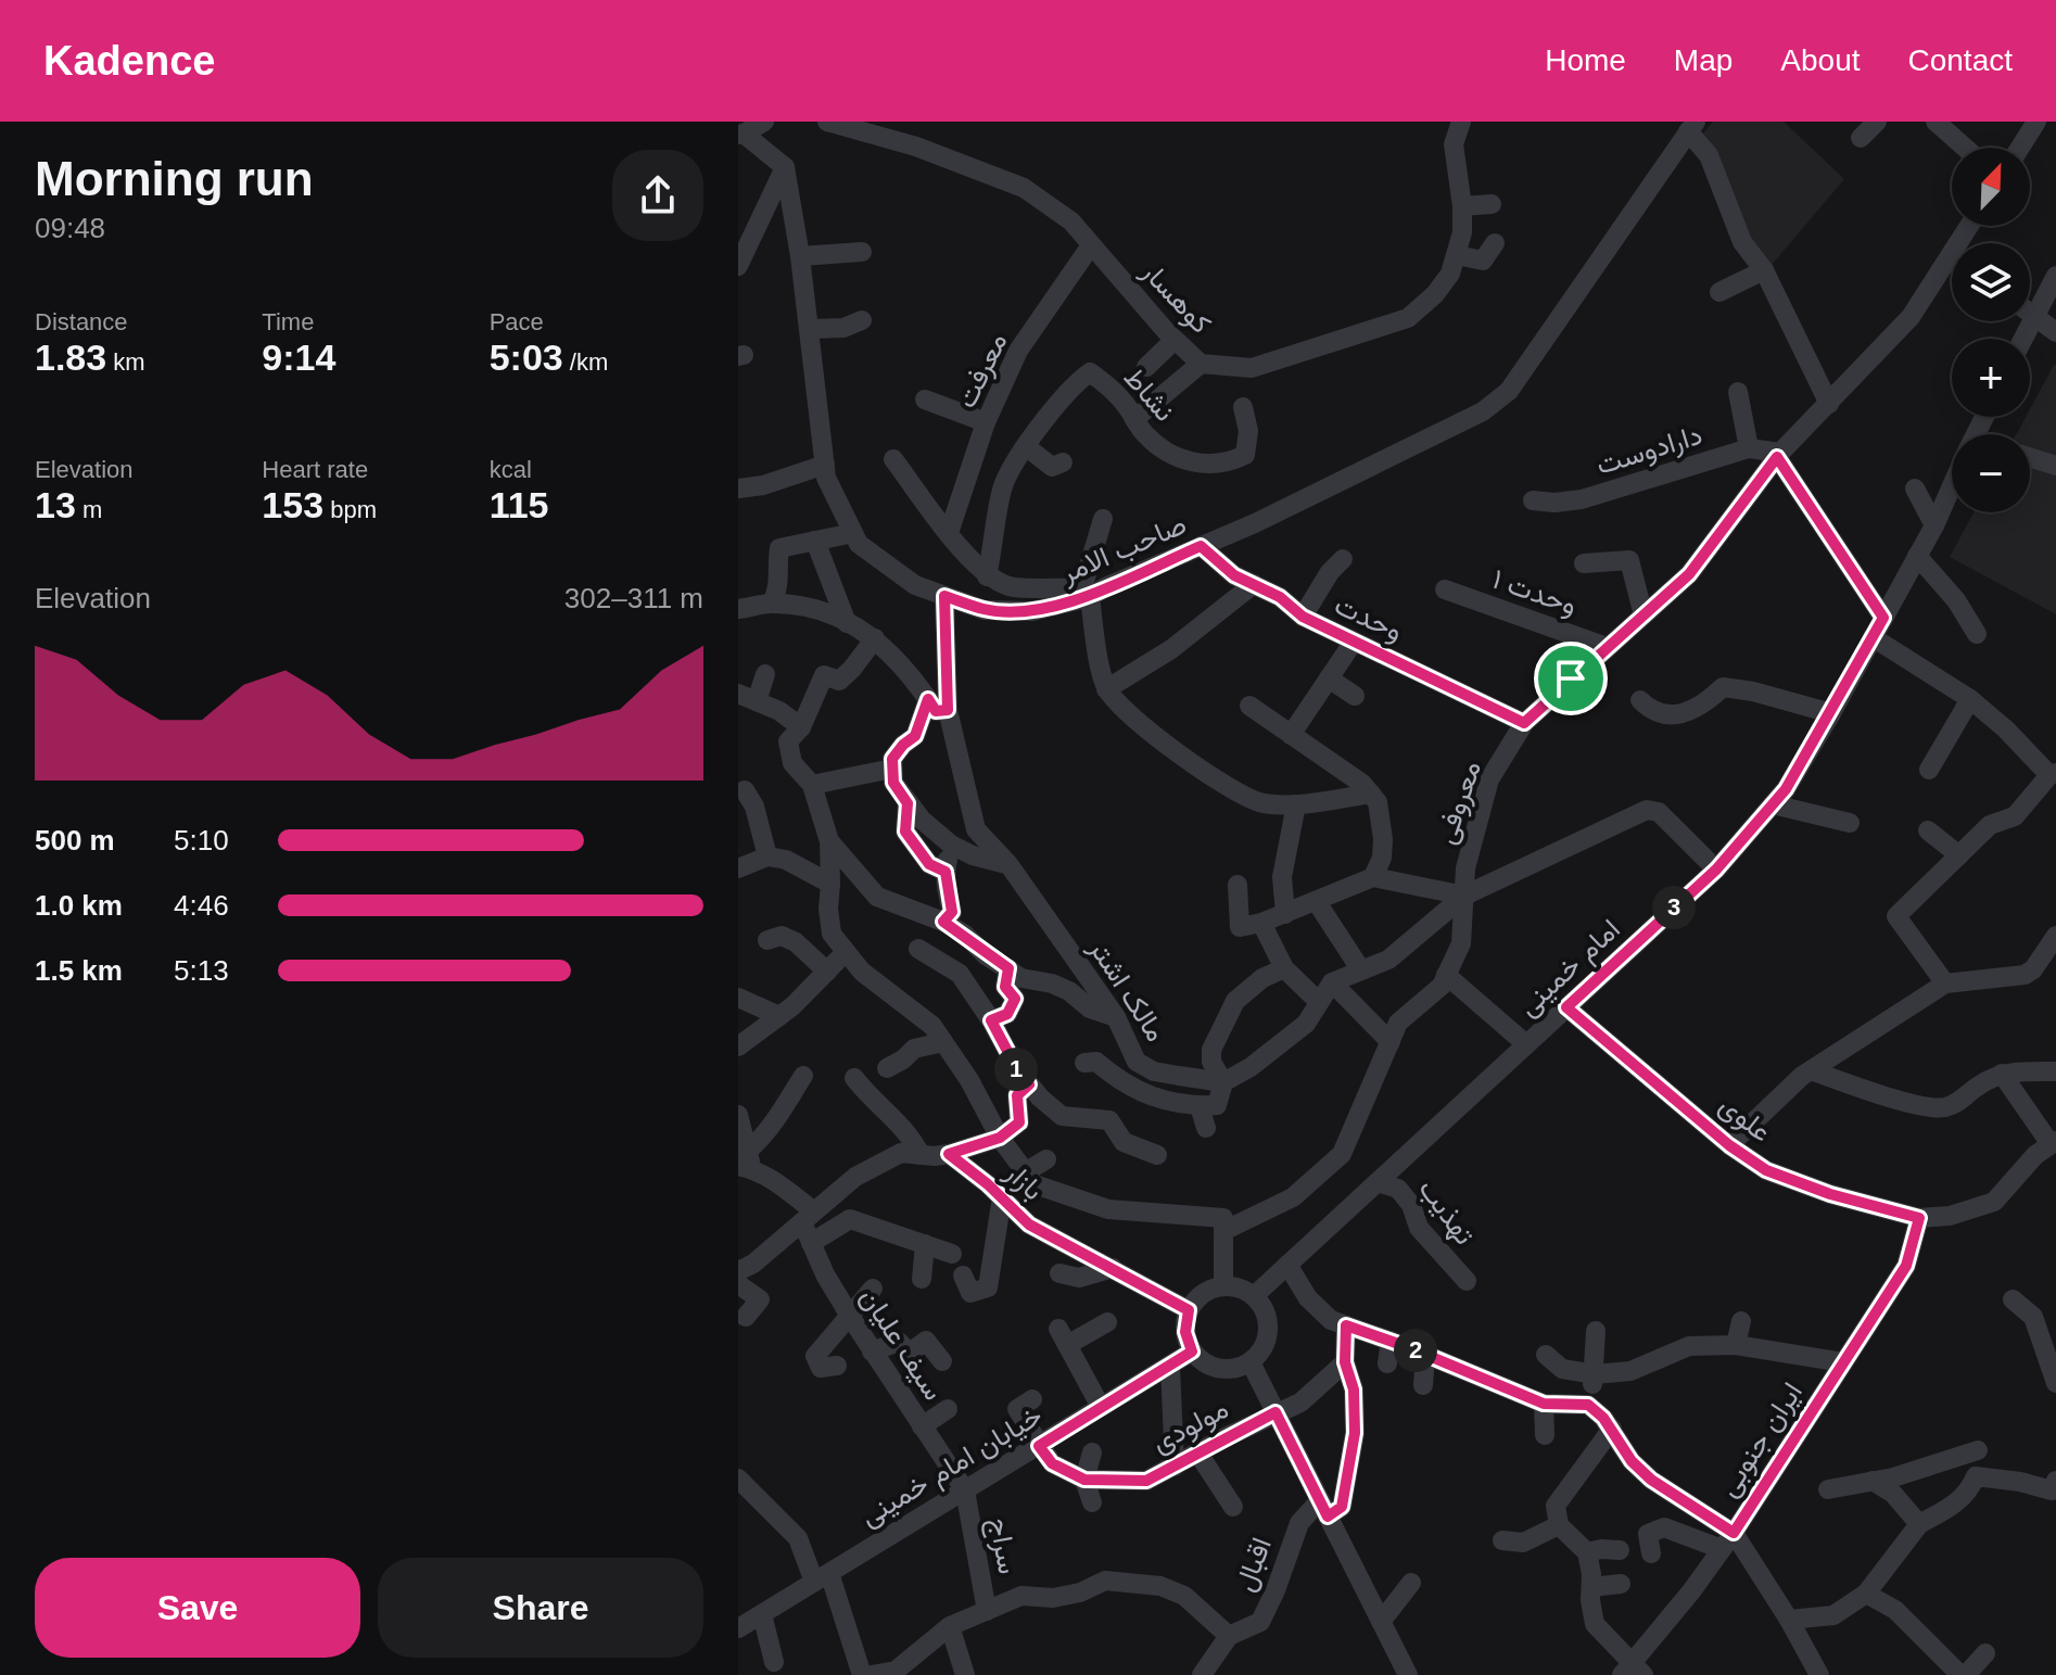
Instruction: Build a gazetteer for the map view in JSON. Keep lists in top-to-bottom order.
{
  "streets": {
    "street": [
      "کوهسار",
      "معرفت",
      "نشاط",
      "دارادوست",
      "صاحب الامر",
      "وحدت ۱",
      "وحدت",
      "معروفی",
      "امام خمینی",
      "مالک اشتر",
      "علوی",
      "بازار",
      "تهذیب",
      "سیف علیان",
      "مولودی",
      "ایران جنوبی",
      "خیابان امام خمینی",
      "سراج",
      "اقبال"
    ]
  },
  "crossings": [
    ["کوهسار", "معرفت"],
    ["دارادوست", "معروفی"],
    ["صاحب الامر", "وحدت"],
    ["صاحب الامر", "مالک اشتر"],
    ["وحدت ۱", "معروفی"],
    ["وحدت", "معروفی"],
    ["امام خمینی", "علوی"],
    ["امام خمینی", "بازار"],
    ["امام خمینی", "تهذیب"],
    ["امام خمینی", "خیابان امام خمینی"],
    ["علوی", "ایران جنوبی"],
    ["بازار", "خیابان امام خمینی"],
    ["سیف علیان", "خیابان امام خمینی"],
    ["سیف علیان", "سراج"],
    ["مولودی", "خیابان امام خمینی"],
    ["مولودی", "اقبال"],
    ["خیابان امام خمینی", "سراج"]
  ],
  "north": "top right",
  "page": {
    "header": "Kadence",
    "nav": [
      "Home",
      "Map",
      "About",
      "Contact"
    ],
    "heading": ["Morning run", "09:48"],
    "map_buttons": ["+", "−"],
    "stats": [
      ["Distance", "1.83 km"],
      ["Time", "9:14"],
      ["Pace", "5:03 /km"],
      ["Elevation", "13 m"],
      ["Heart rate", "153 bpm"],
      ["kcal", "115"]
    ],
    "chart": ["Elevation", "302–311 m"],
    "list": [
      {
        "name": "500 m",
        "note": "5:10"
      },
      {
        "name": "1.0 km",
        "note": "4:46"
      },
      {
        "name": "1.5 km",
        "note": "5:13"
      }
    ],
    "pins": ["3", "1", "2"],
    "buttons": ["Save", "Share"]
  }
}
